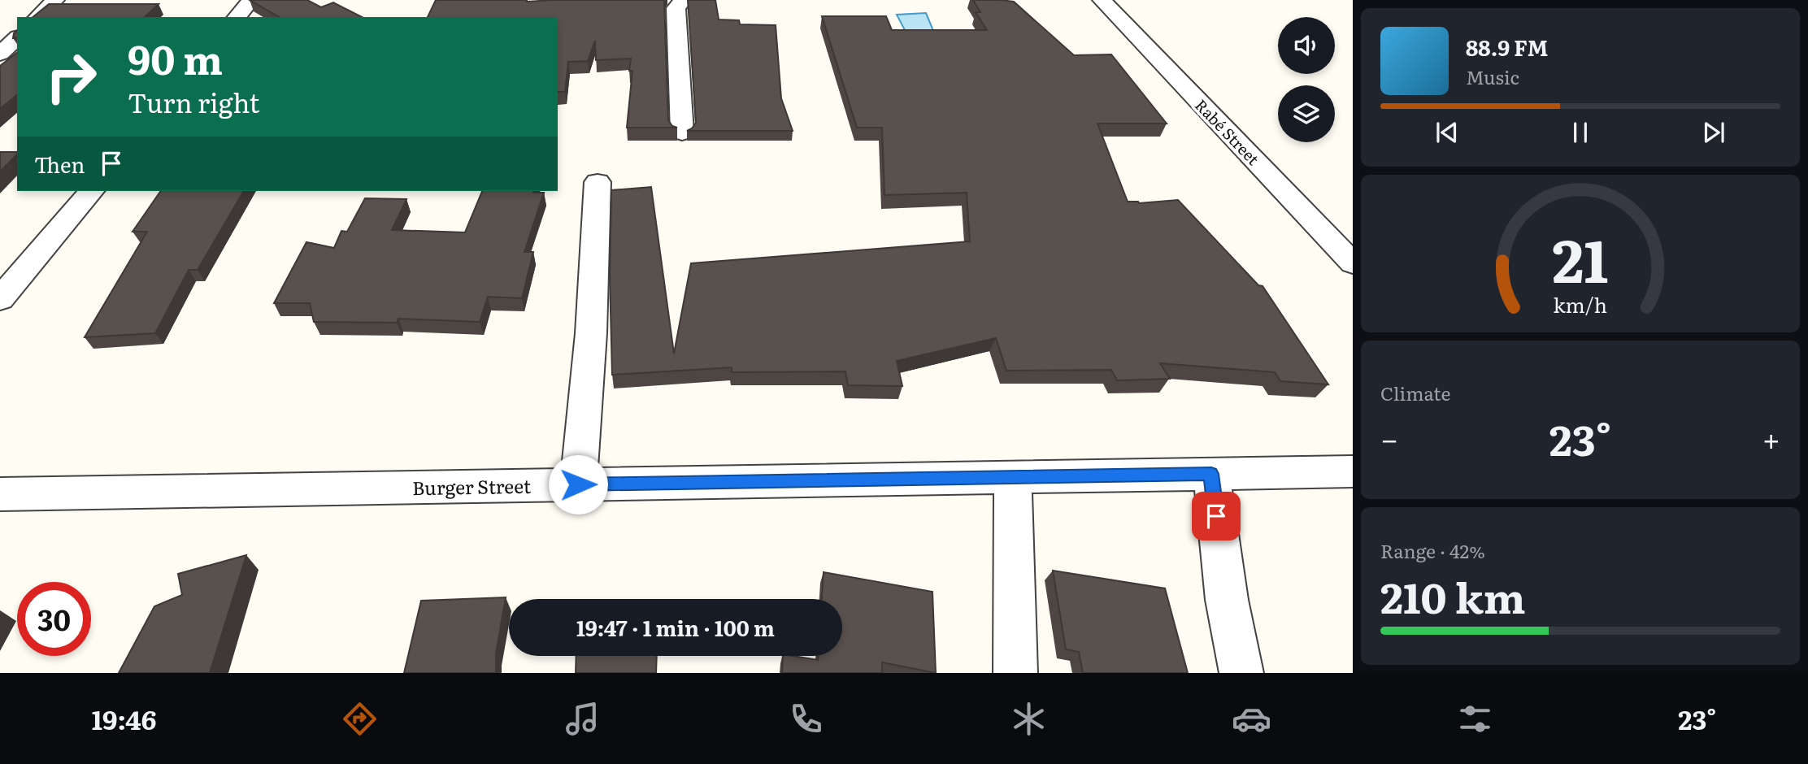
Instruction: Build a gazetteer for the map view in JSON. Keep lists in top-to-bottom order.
{
  "streets": {
    "street": ["Rabé Street", "Burger Street"]
  },
  "page": {
    "turn": ["90 m", "Turn right"],
    "song": ["88.9 FM", "Music"],
    "then": "Then",
    "tile": [
      "Climate",
      ["Range · 42%", "210 km"]
    ],
    "heat": ["−", "23°", "+"],
    "limit": "30",
    "trip": "19:47 · 1 min · 100 m",
    "tabs": ["19:46", "23°"],
    "gauge": ["21", "km/h"]
  }
}
